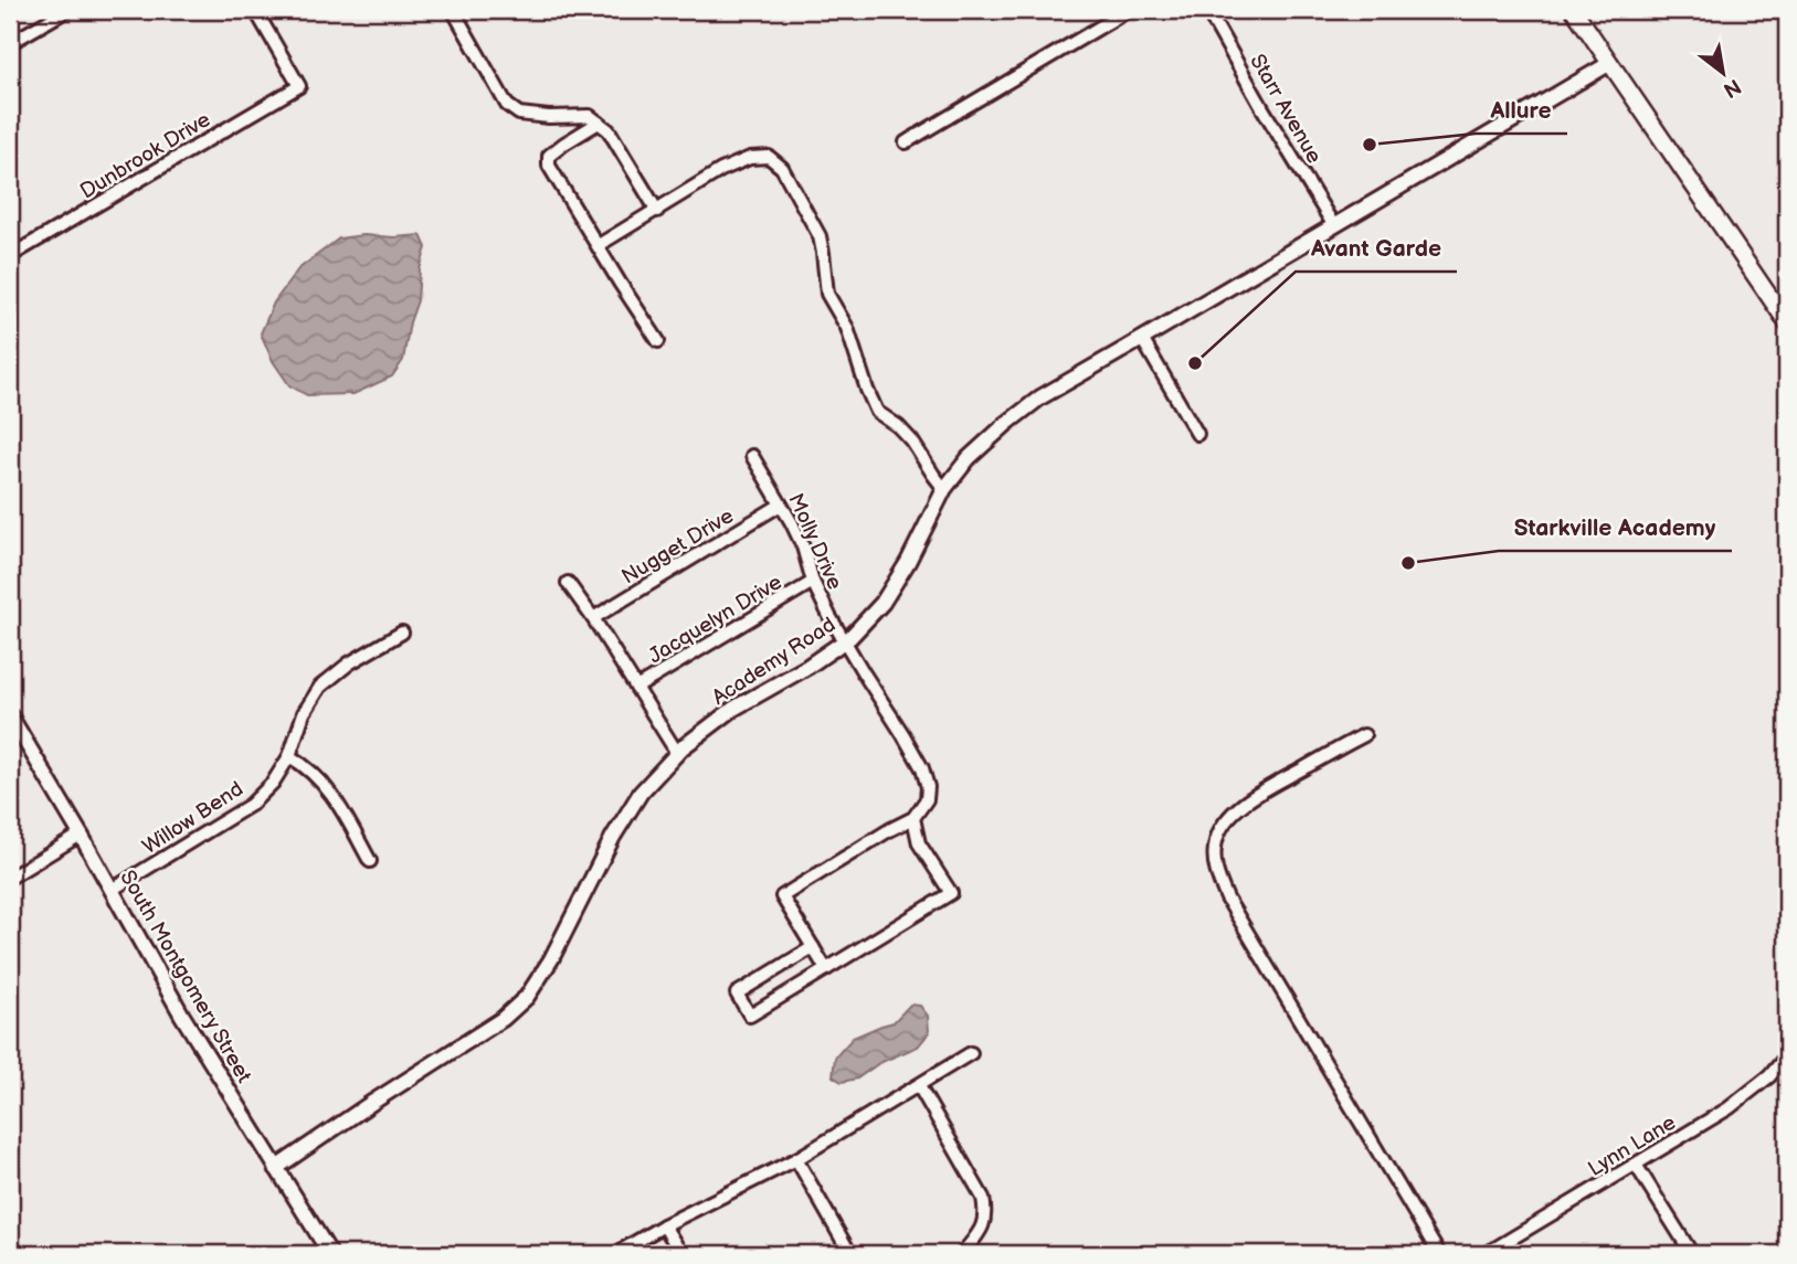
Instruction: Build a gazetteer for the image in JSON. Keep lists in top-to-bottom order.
{
  "streets": {
    "street": [
      "Starr Avenue",
      "Dunbrook Drive",
      "Molly Drive",
      "Nugget Drive",
      "Jacquelyn Drive",
      "Academy Road",
      "Willow Bend",
      "South Montgomery Street",
      "Lynn Lane"
    ]
  },
  "crossings": [
    ["Starr Avenue", "Academy Road"],
    ["Molly Drive", "Nugget Drive"],
    ["Molly Drive", "Jacquelyn Drive"],
    ["Molly Drive", "Academy Road"],
    ["Academy Road", "South Montgomery Street"],
    ["Willow Bend", "South Montgomery Street"]
  ],
  "places": ["Allure", "Avant Garde", "Starkville Academy"],
  "north": "bottom right"
}
